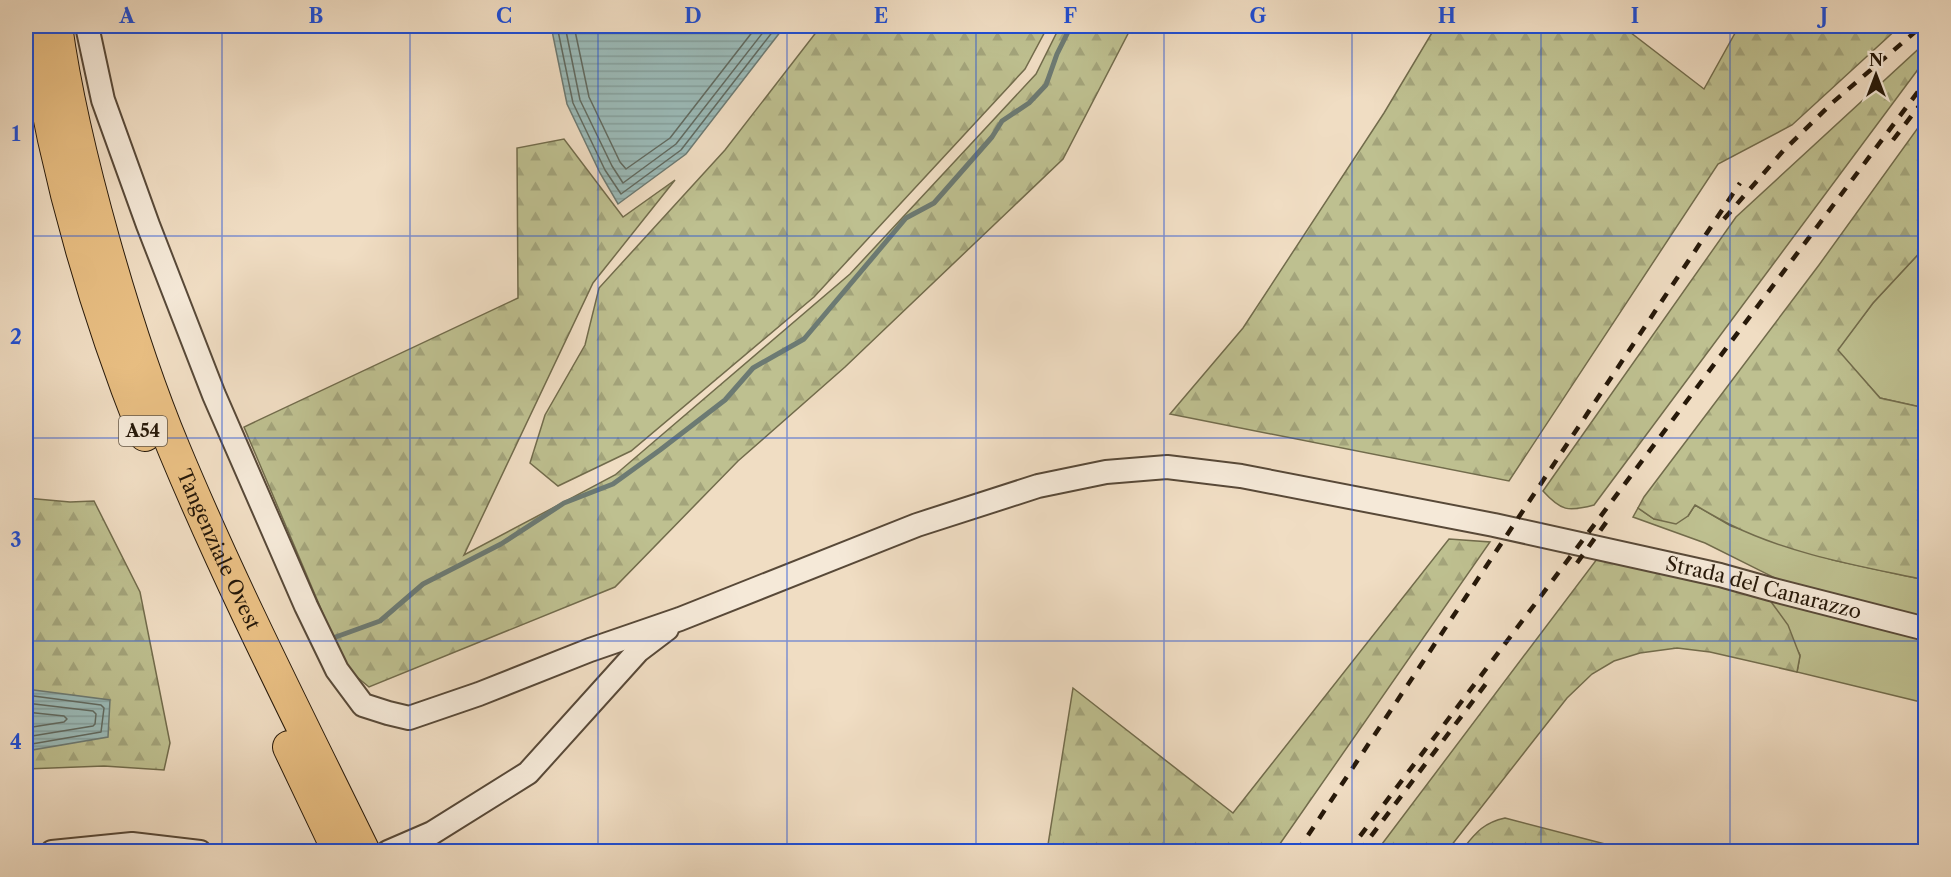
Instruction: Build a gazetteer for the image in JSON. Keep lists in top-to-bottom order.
{
  "streets": {
    "highway": ["A54", "Tangenziale Ovest"],
    "street": ["Strada del Canarazzo"]
  },
  "north": "top",
  "grid": {
    "columns": [
      "A",
      "B",
      "C",
      "D",
      "E",
      "F",
      "G",
      "H",
      "I",
      "J"
    ],
    "rows": [
      "1",
      "2",
      "3",
      "4"
    ]
  }
}
